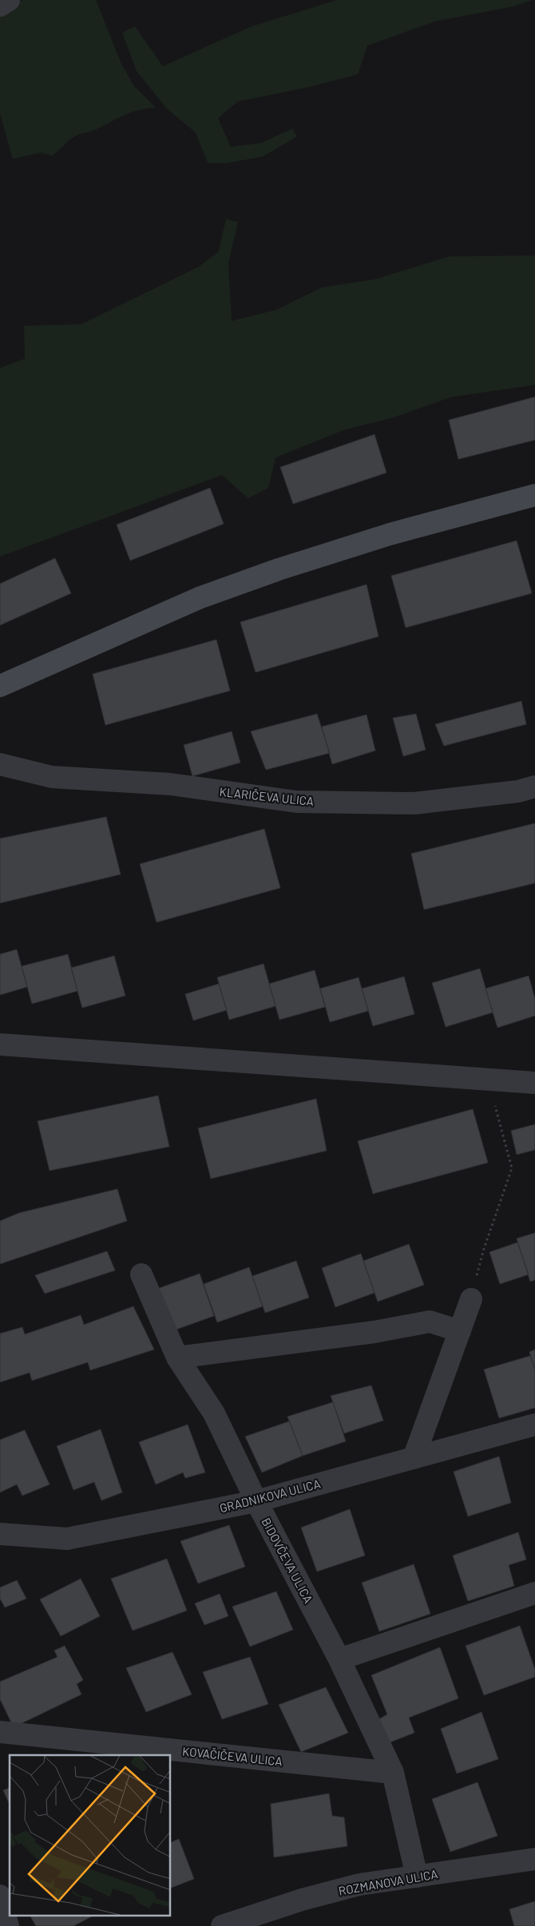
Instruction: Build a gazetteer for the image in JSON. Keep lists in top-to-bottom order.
{
  "streets": {
    "street": [
      "KLARIČEVA ULICA",
      "GRADNIKOVA ULICA",
      "BIDOVČEVA ULICA",
      "KOVAČIČEVA ULICA",
      "ROZMANOVA ULICA"
    ]
  },
  "crossings": [
    ["GRADNIKOVA ULICA", "BIDOVČEVA ULICA"],
    ["BIDOVČEVA ULICA", "KOVAČIČEVA ULICA"],
    ["BIDOVČEVA ULICA", "ROZMANOVA ULICA"]
  ]
}
